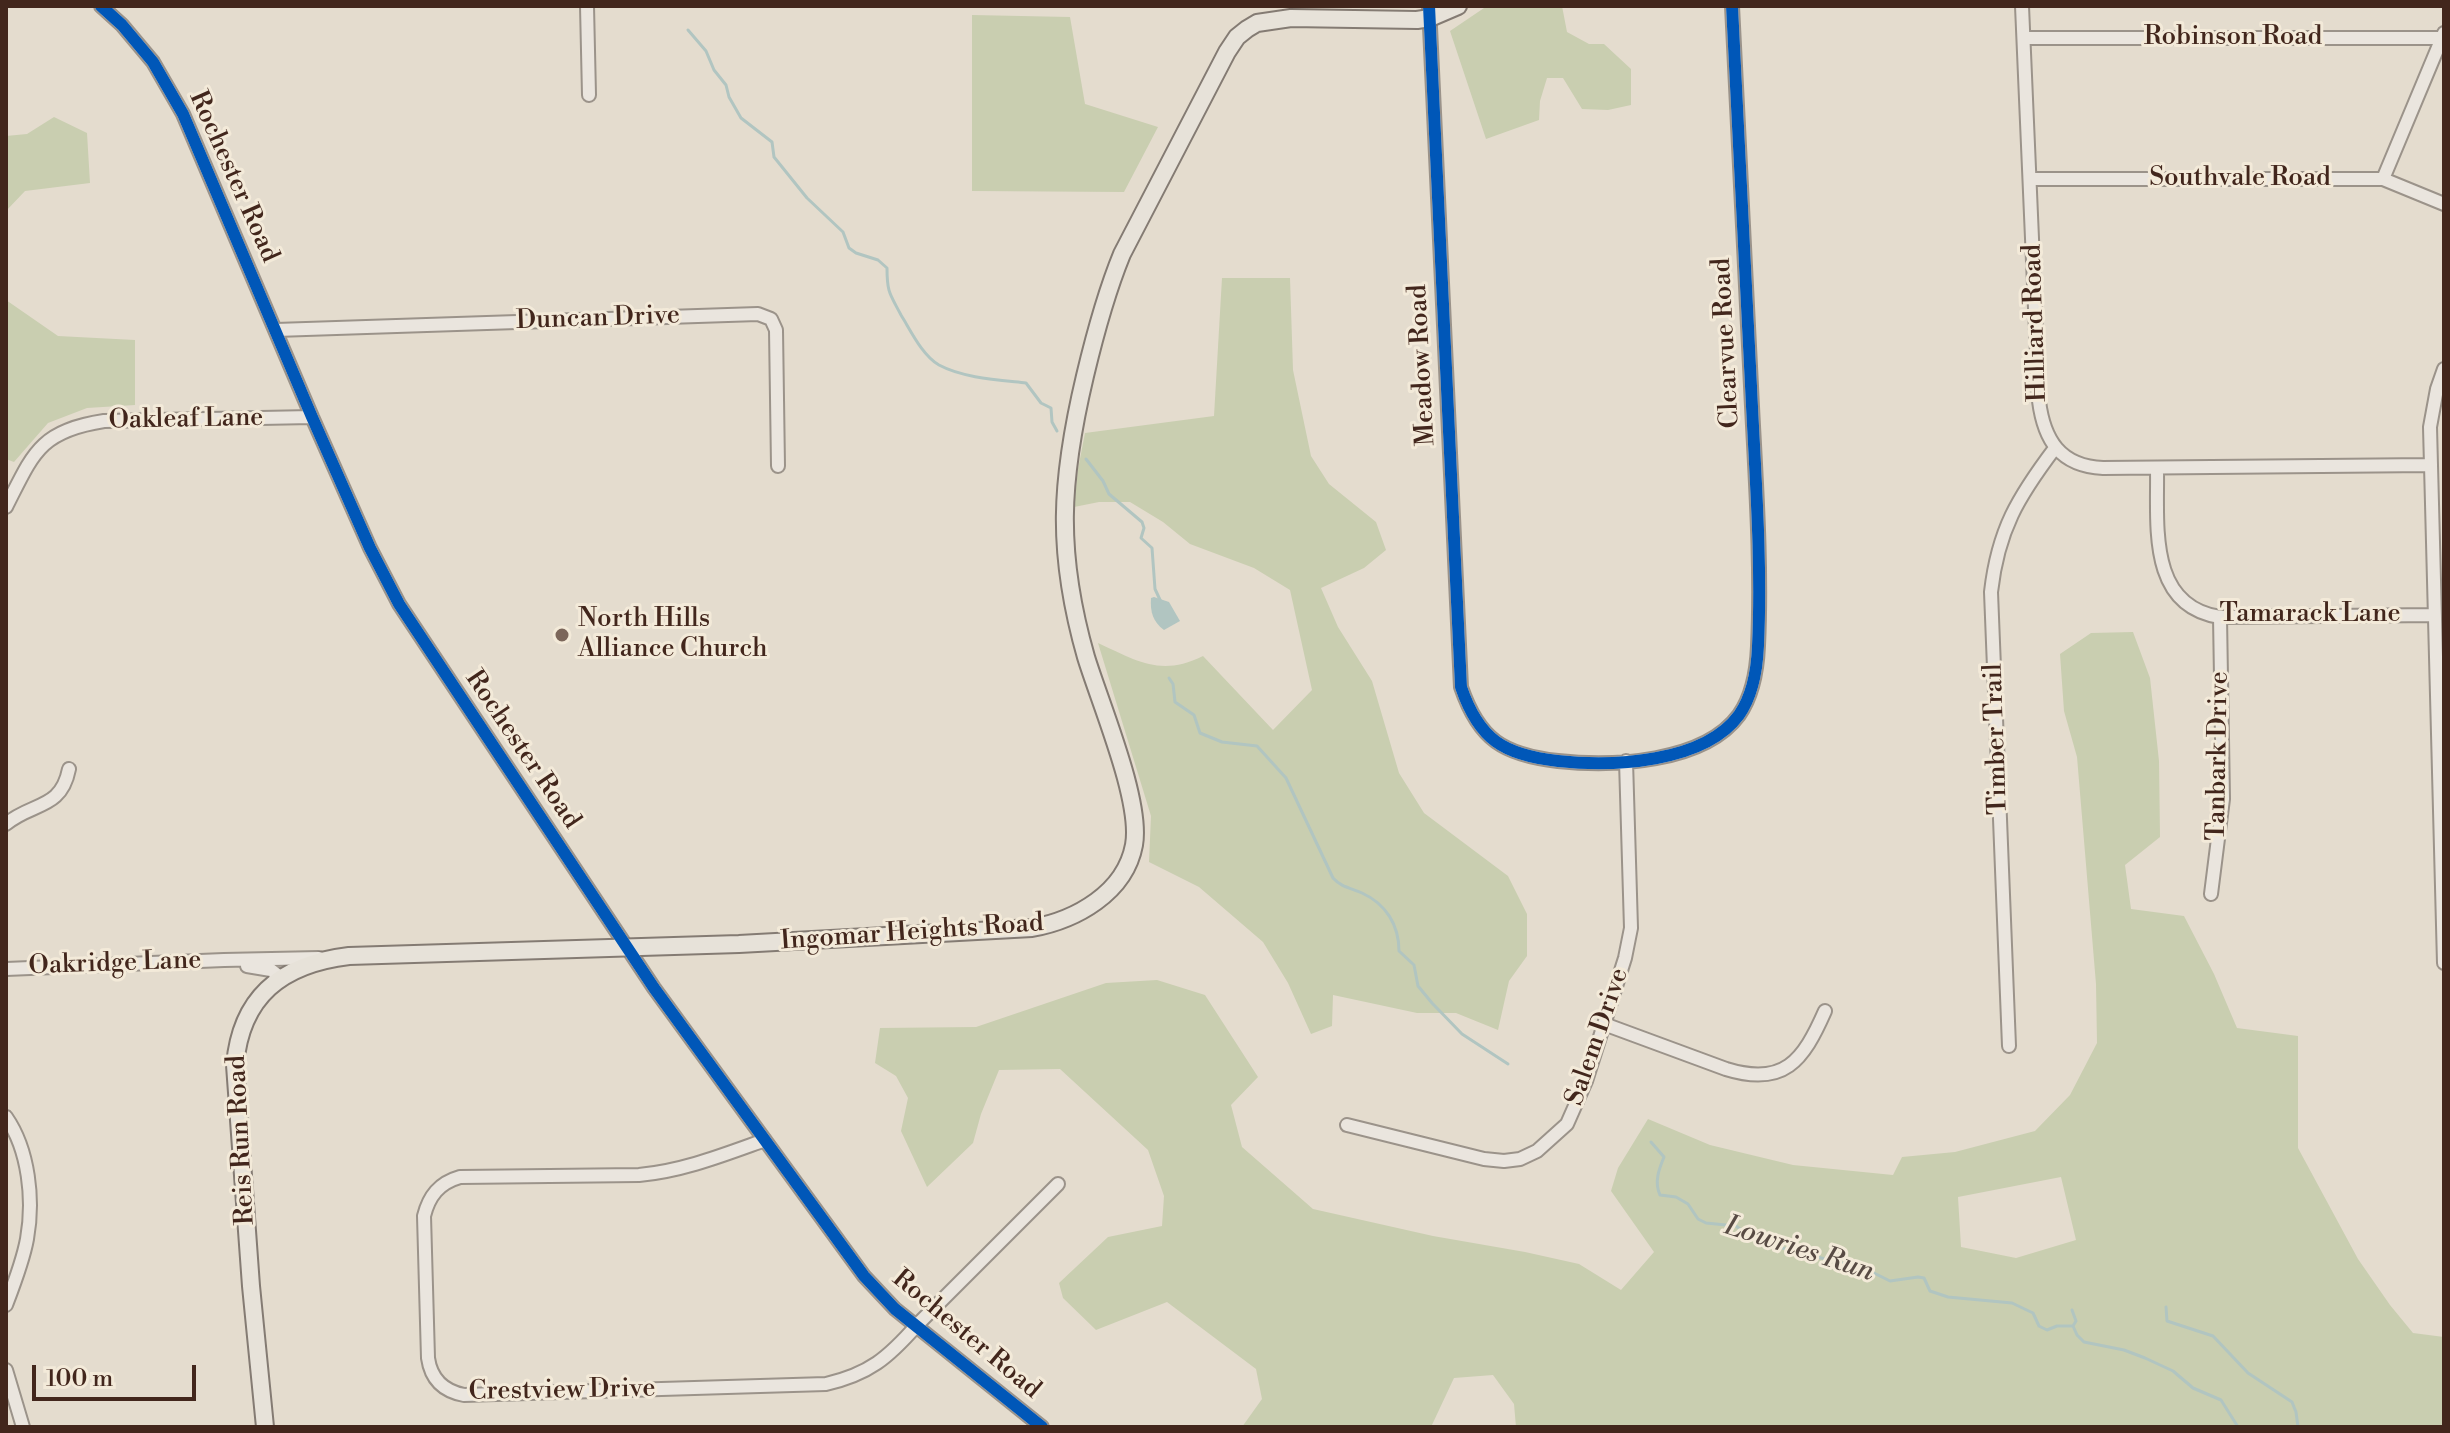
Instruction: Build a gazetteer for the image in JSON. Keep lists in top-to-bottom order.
{
  "streets": {
    "main road": ["Ingomar Heights Road", "Reis Run Road"],
    "street": [
      "Robinson Road",
      "Rochester Road",
      "Southvale Road",
      "Duncan Drive",
      "Hilliard Road",
      "Clearvue Road",
      "Meadow Road",
      "Oakleaf Lane",
      "Tamarack Lane",
      "Timber Trail",
      "Tanbark Drive",
      "Oakridge Lane",
      "Salem Drive",
      "Crestview Drive"
    ]
  },
  "crossings": [
    ["Robinson Road", "Hilliard Road"],
    ["Rochester Road", "Duncan Drive"],
    ["Rochester Road", "Oakleaf Lane"],
    ["Rochester Road", "Ingomar Heights Road"],
    ["Rochester Road", "Reis Run Road"],
    ["Rochester Road", "Crestview Drive"],
    ["Southvale Road", "Hilliard Road"],
    ["Hilliard Road", "Timber Trail"],
    ["Clearvue Road", "Meadow Road"],
    ["Clearvue Road", "Salem Drive"],
    ["Meadow Road", "Ingomar Heights Road"],
    ["Tamarack Lane", "Tanbark Drive"],
    ["Ingomar Heights Road", "Reis Run Road"],
    ["Oakridge Lane", "Reis Run Road"]
  ],
  "water": ["Lowries Run"],
  "places": ["North Hills Alliance Church"],
  "scale_bar": "100 m"
}
